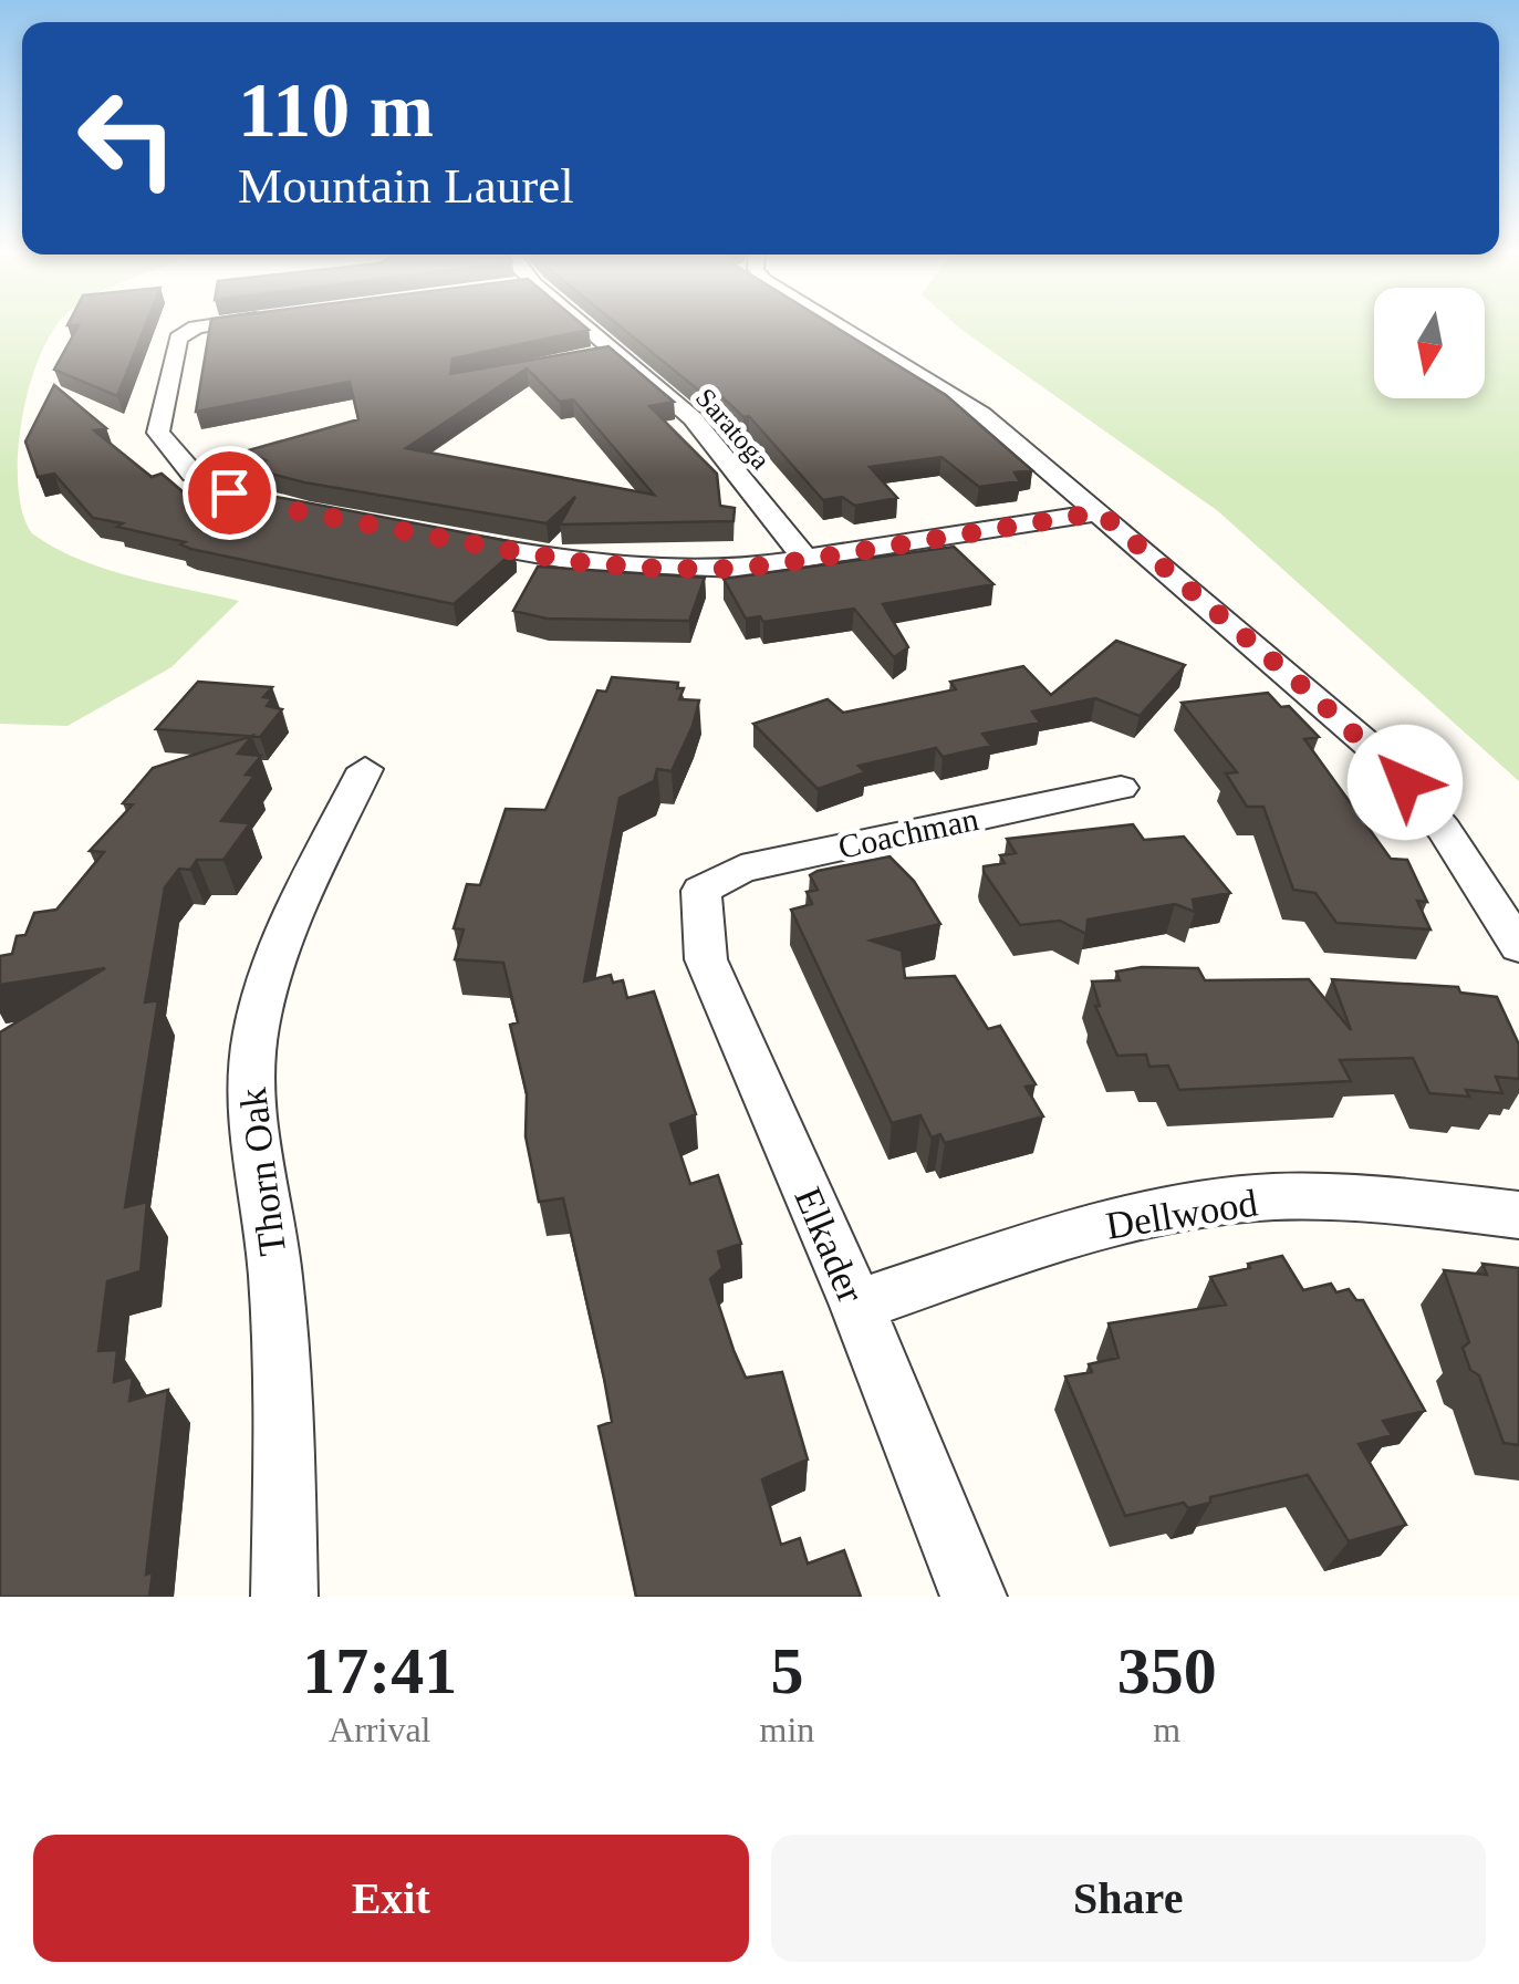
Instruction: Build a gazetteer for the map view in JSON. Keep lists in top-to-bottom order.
{
  "streets": {
    "street": [
      "Saratoga",
      "Coachman",
      "Thorn Oak",
      "Dellwood",
      "Elkader"
    ]
  },
  "crossings": [
    ["Coachman", "Elkader"],
    ["Dellwood", "Elkader"]
  ],
  "north": "bottom",
  "page": {
    "turn": ["110 m", "Mountain Laurel"],
    "eta": [
      "17:41",
      "Arrival",
      "5",
      "min",
      "350",
      "m"
    ],
    "buttons": ["Exit", "Share"]
  }
}
